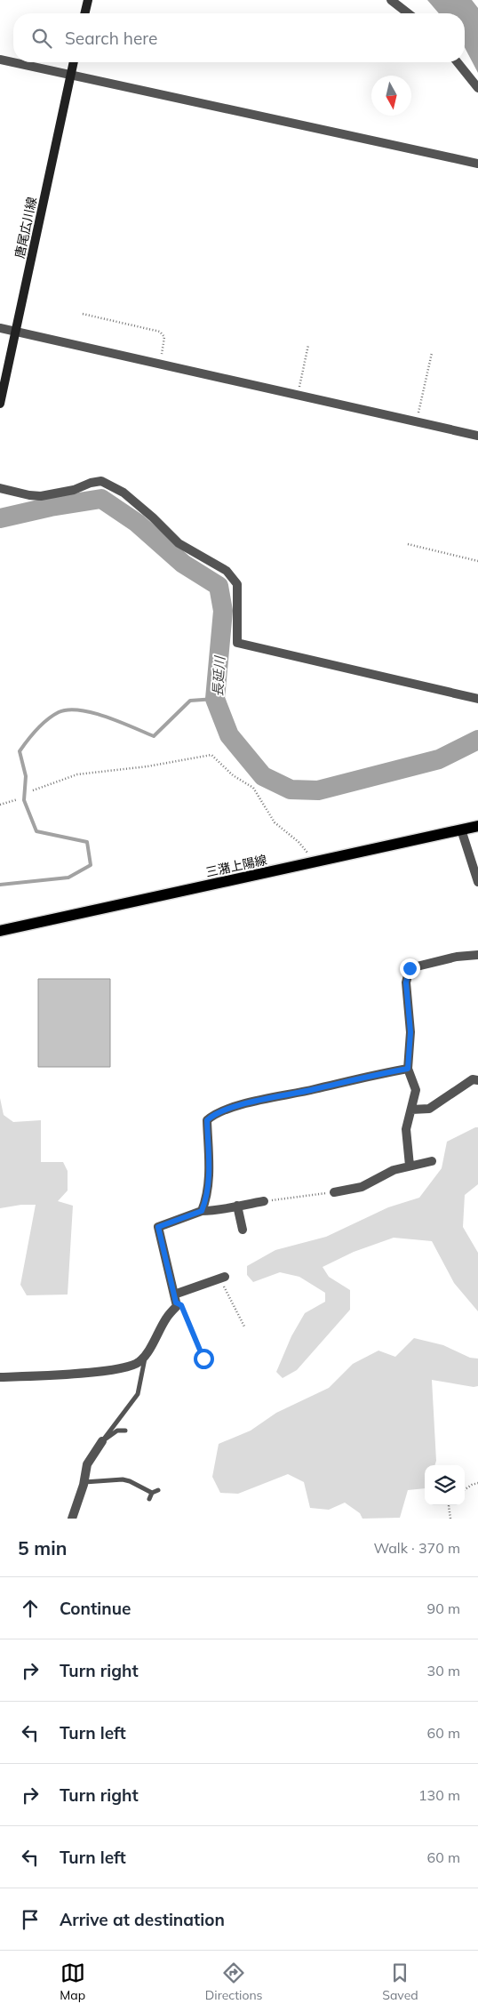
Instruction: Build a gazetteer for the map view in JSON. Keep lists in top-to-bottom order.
{
  "streets": {
    "main road": ["唐尾広川線", "三潴上陽線"]
  },
  "water": ["長延川"],
  "north": "bottom",
  "page": {
    "search": "Search here",
    "heading": ["5 min", "Walk · 370 m"],
    "list": [
      ["Continue", "90 m"],
      ["Turn right", "30 m"],
      ["Turn left", "60 m"],
      ["Turn right", "130 m"],
      ["Turn left", "60 m"],
      "Arrive at destination"
    ],
    "nav": ["Map", "Directions", "Saved"]
  }
}
